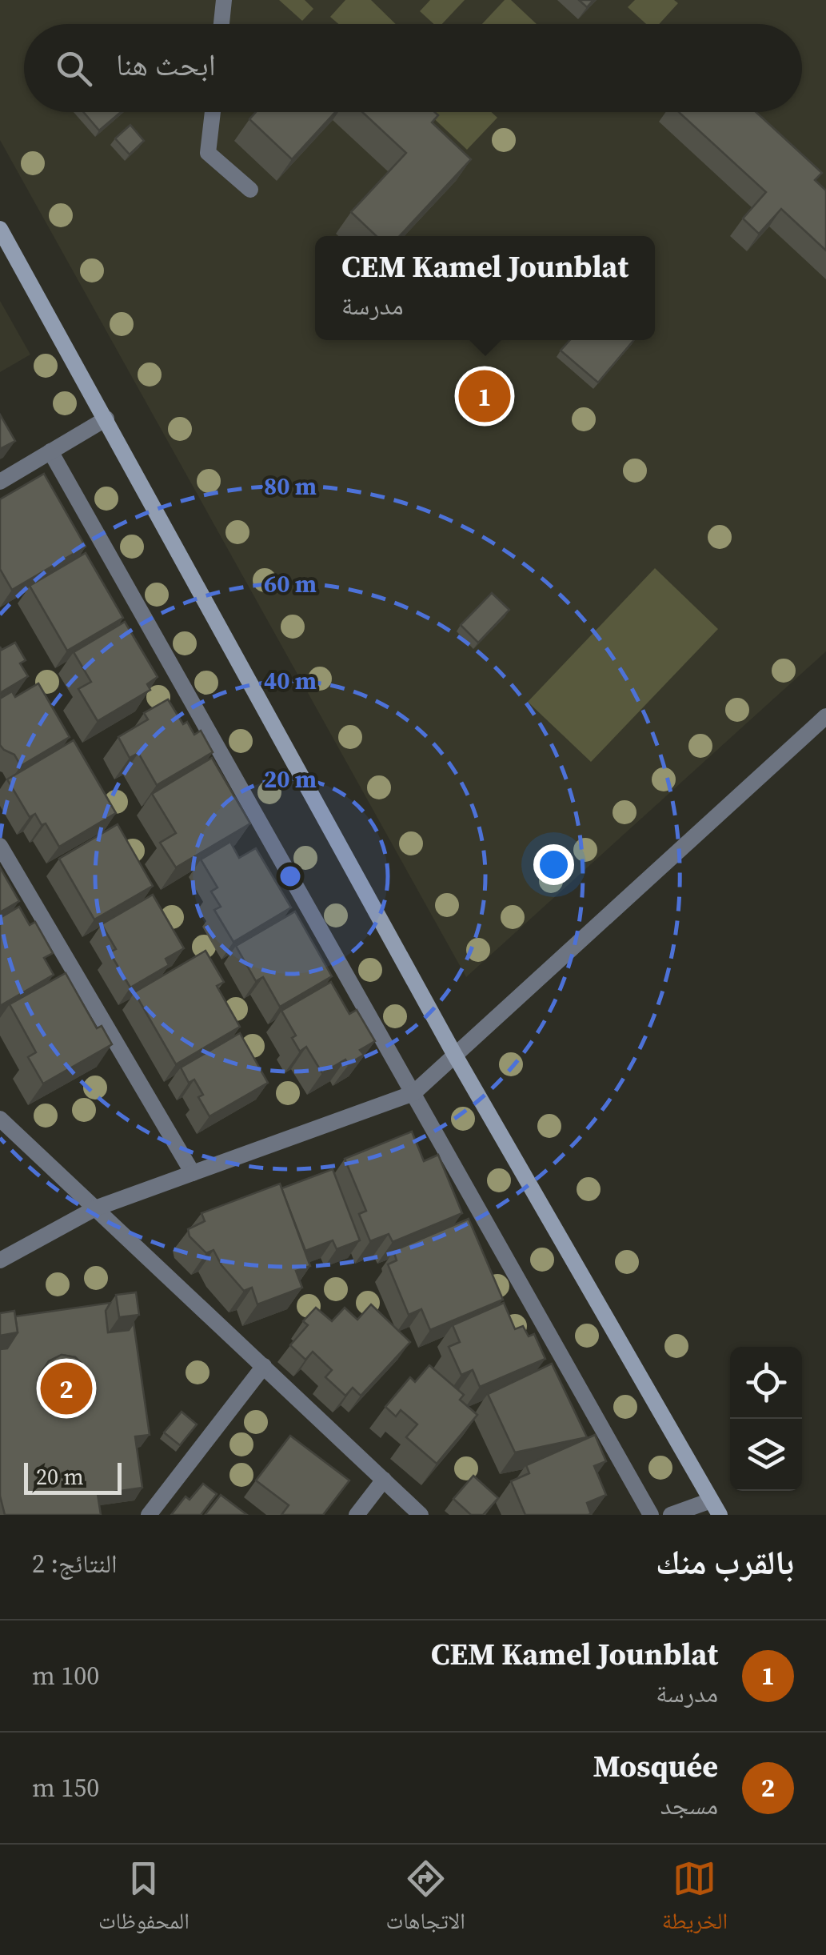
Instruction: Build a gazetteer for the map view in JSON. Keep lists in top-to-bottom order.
{
  "scale_bar": "20 m",
  "page": {
    "search": "ابحث هنا",
    "popup": ["CEM Kamel Jounblat", "مدرسة"],
    "pins": ["1", "2"],
    "scale": "20 m",
    "heading": ["بالقرب منك", "النتائج: 2"],
    "list": [
      {
        "mark": "1",
        "name": "CEM Kamel Jounblat",
        "note": "مدرسة",
        "value": "100 m"
      },
      {
        "mark": "2",
        "name": "Mosquée",
        "note": "مسجد",
        "value": "150 m"
      }
    ],
    "nav": ["الخريطة", "الاتجاهات", "المحفوظات"]
  },
  "rings": [
    "80 m",
    "60 m",
    "40 m",
    "20 m"
  ]
}
